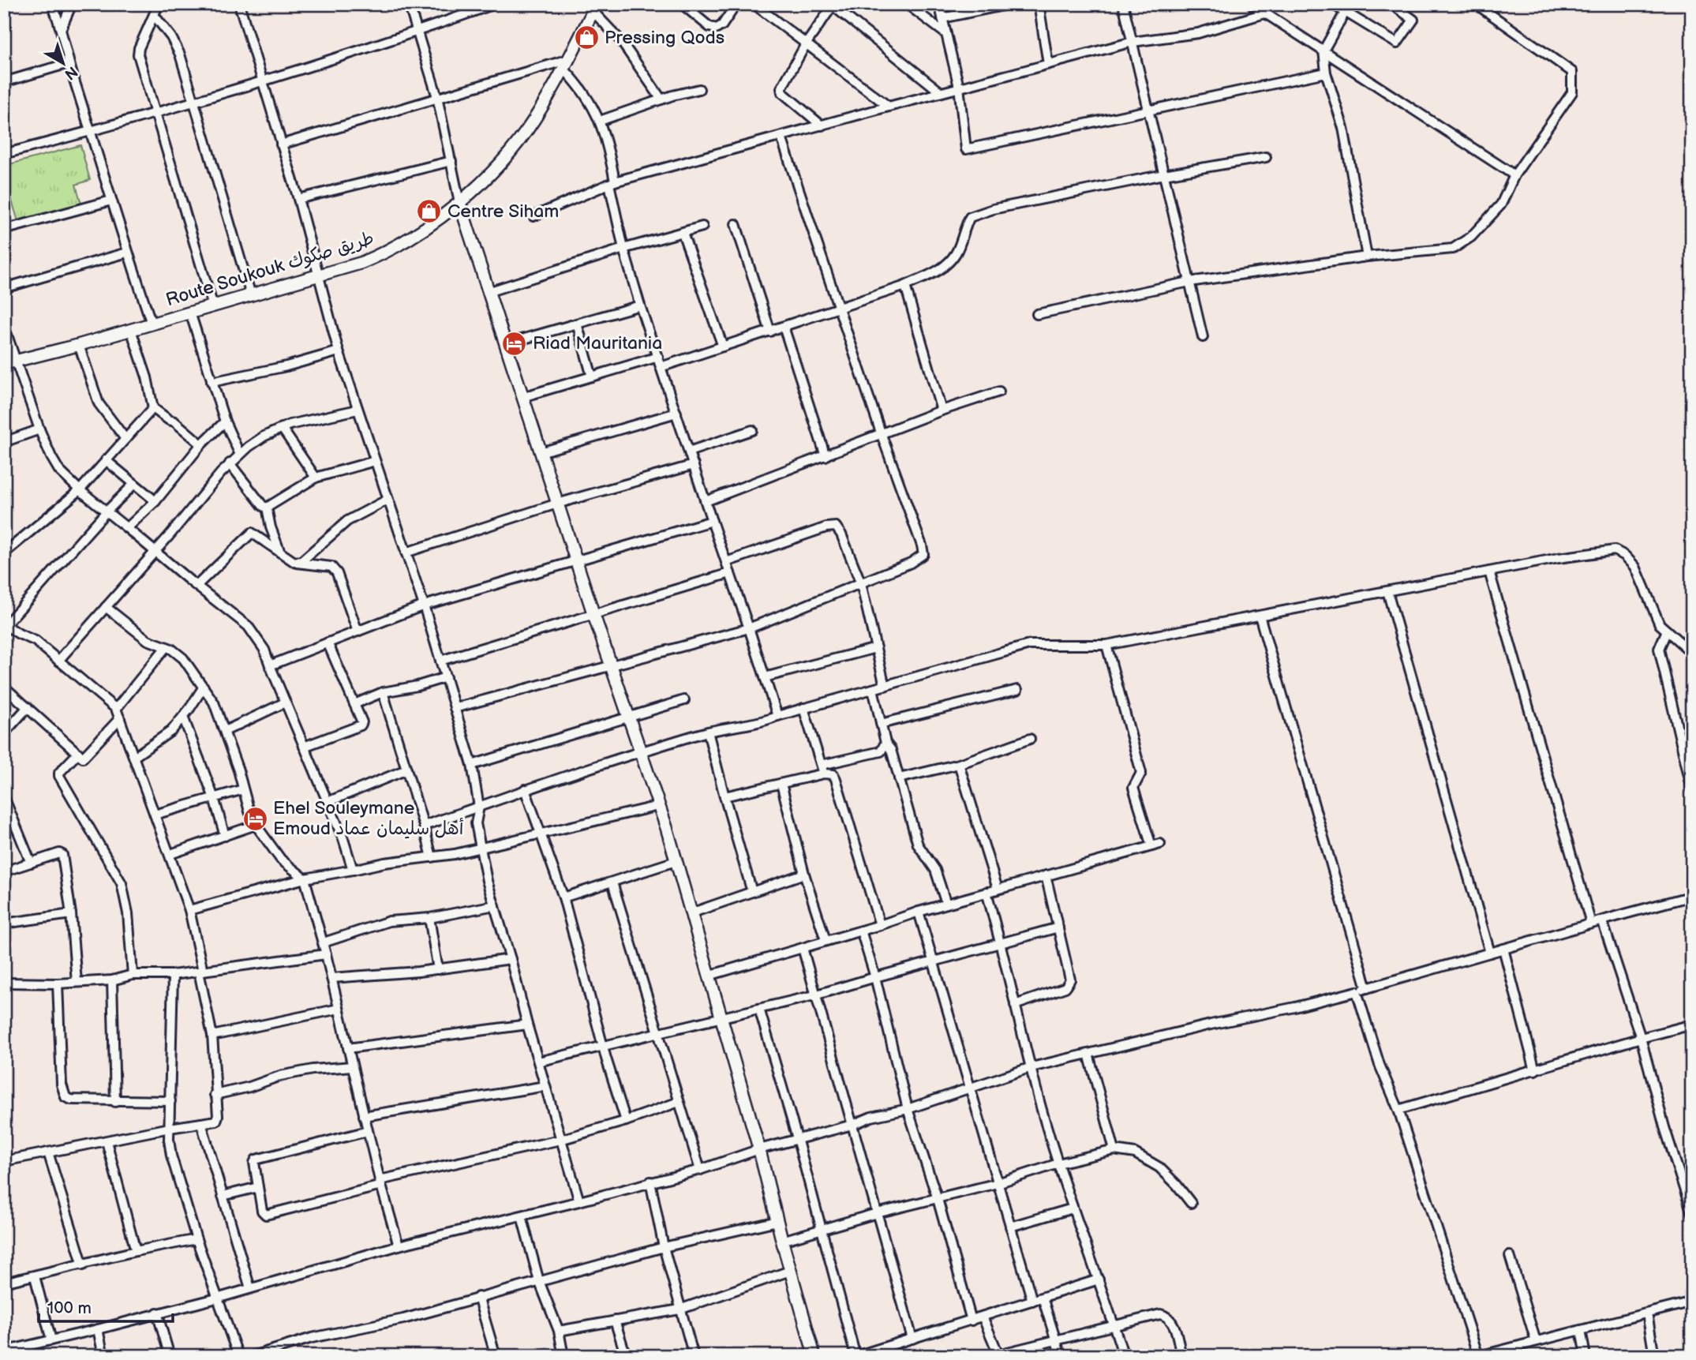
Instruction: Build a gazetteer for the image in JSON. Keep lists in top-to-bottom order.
{
  "streets": {
    "street": ["Route Soukouk طريق صكوك"]
  },
  "places": {
    "shop": ["Pressing Qods", "Centre Siham"],
    "hotel": ["Riad Mauritania", "Ehel Souleymane Emoud أهل سليمان عماد"]
  },
  "scale_bar": "100 m",
  "north": "bottom right"
}
